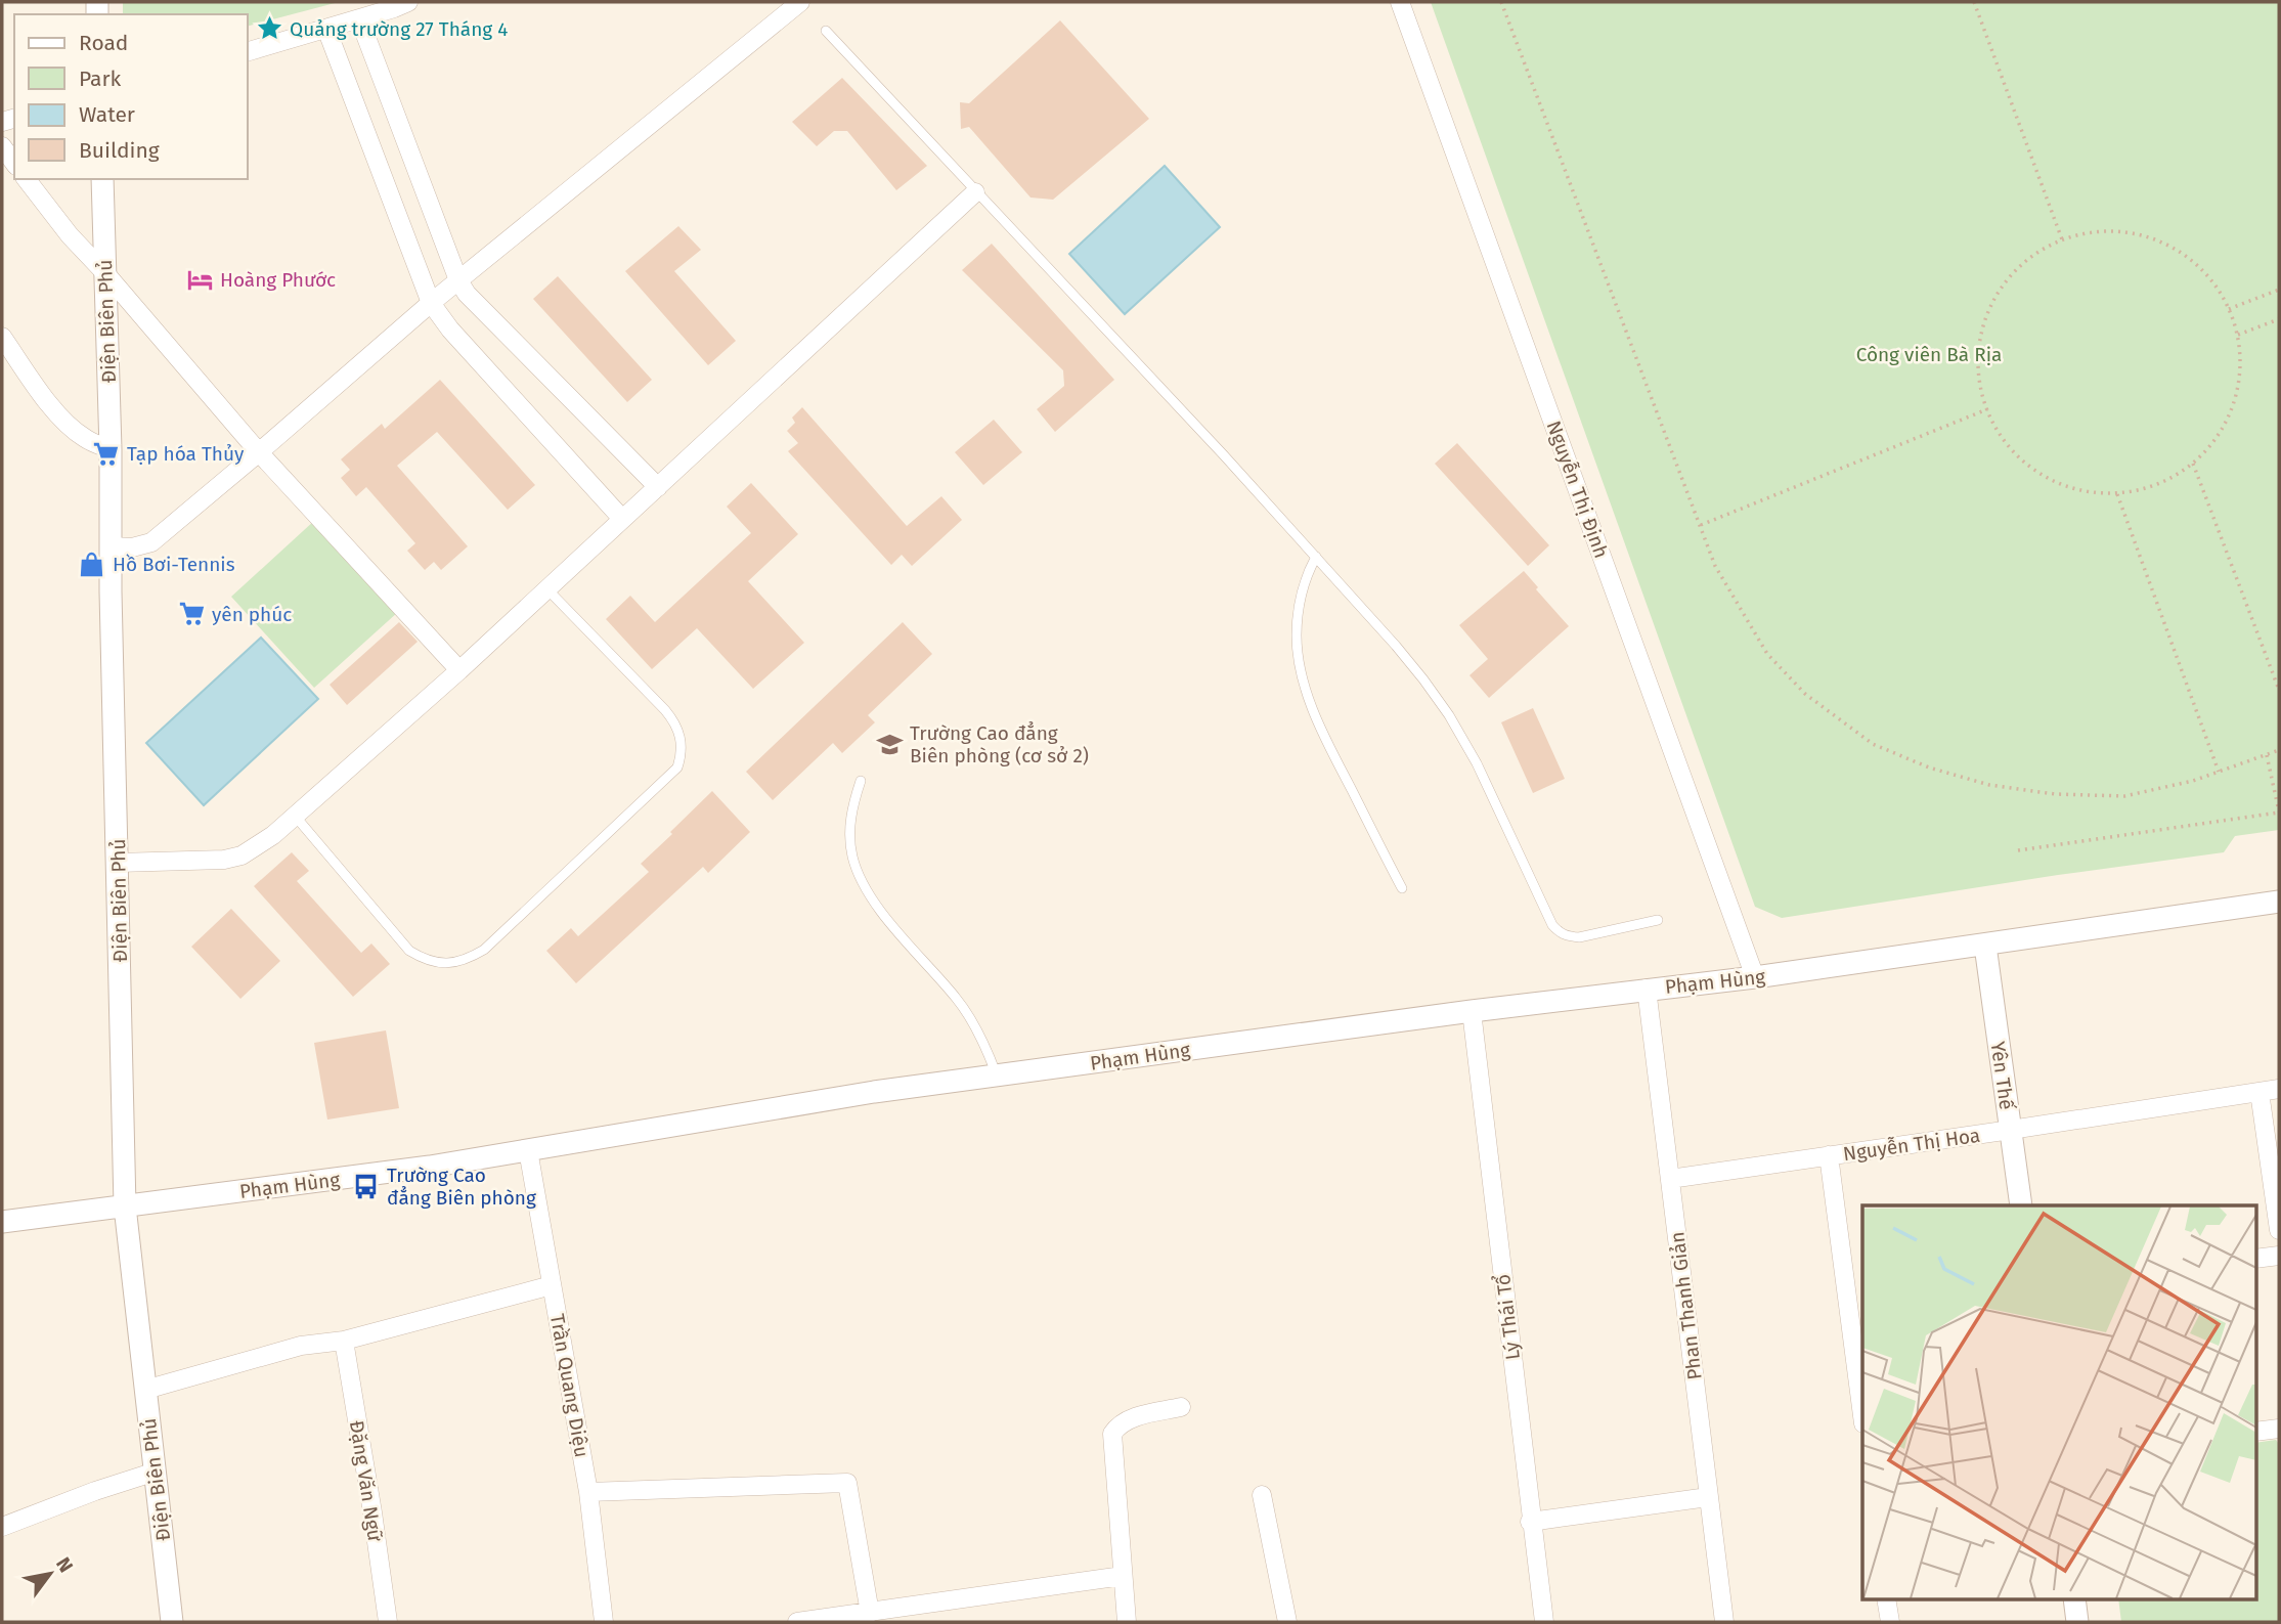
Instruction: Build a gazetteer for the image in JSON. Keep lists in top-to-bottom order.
{
  "streets": {
    "street": [
      "Điện Biên Phủ",
      "Nguyễn Thị Định",
      "Phạm Hùng",
      "Yên Thế",
      "Nguyễn Thị Hoa",
      "Phan Thanh Giản",
      "Lý Thái Tổ",
      "Trần Quang Diệu",
      "Đặng Văn Ngữ"
    ]
  },
  "crossings": [
    ["Điện Biên Phủ", "Phạm Hùng"],
    ["Nguyễn Thị Định", "Phạm Hùng"],
    ["Phạm Hùng", "Yên Thế"],
    ["Phạm Hùng", "Phan Thanh Giản"],
    ["Phạm Hùng", "Lý Thái Tổ"],
    ["Phạm Hùng", "Trần Quang Diệu"],
    ["Yên Thế", "Nguyễn Thị Hoa"],
    ["Nguyễn Thị Hoa", "Phan Thanh Giản"]
  ],
  "parks": ["Công viên Bà Rịa"],
  "places": {
    "place": ["Quảng trường 27 Tháng 4"],
    "hotel": ["Hoàng Phước"],
    "supermarket": ["Tạp hóa Thủy", "yên phúc"],
    "shop": ["Hồ Bơi-Tennis"],
    "school or university": ["Trường Cao đẳng Biên phòng (cơ sở 2)"],
    "bus stop": ["Trường Cao đẳng Biên phòng"]
  },
  "legend": [
    "Road",
    "Park",
    "Water",
    "Building"
  ],
  "north": "top right"
}
